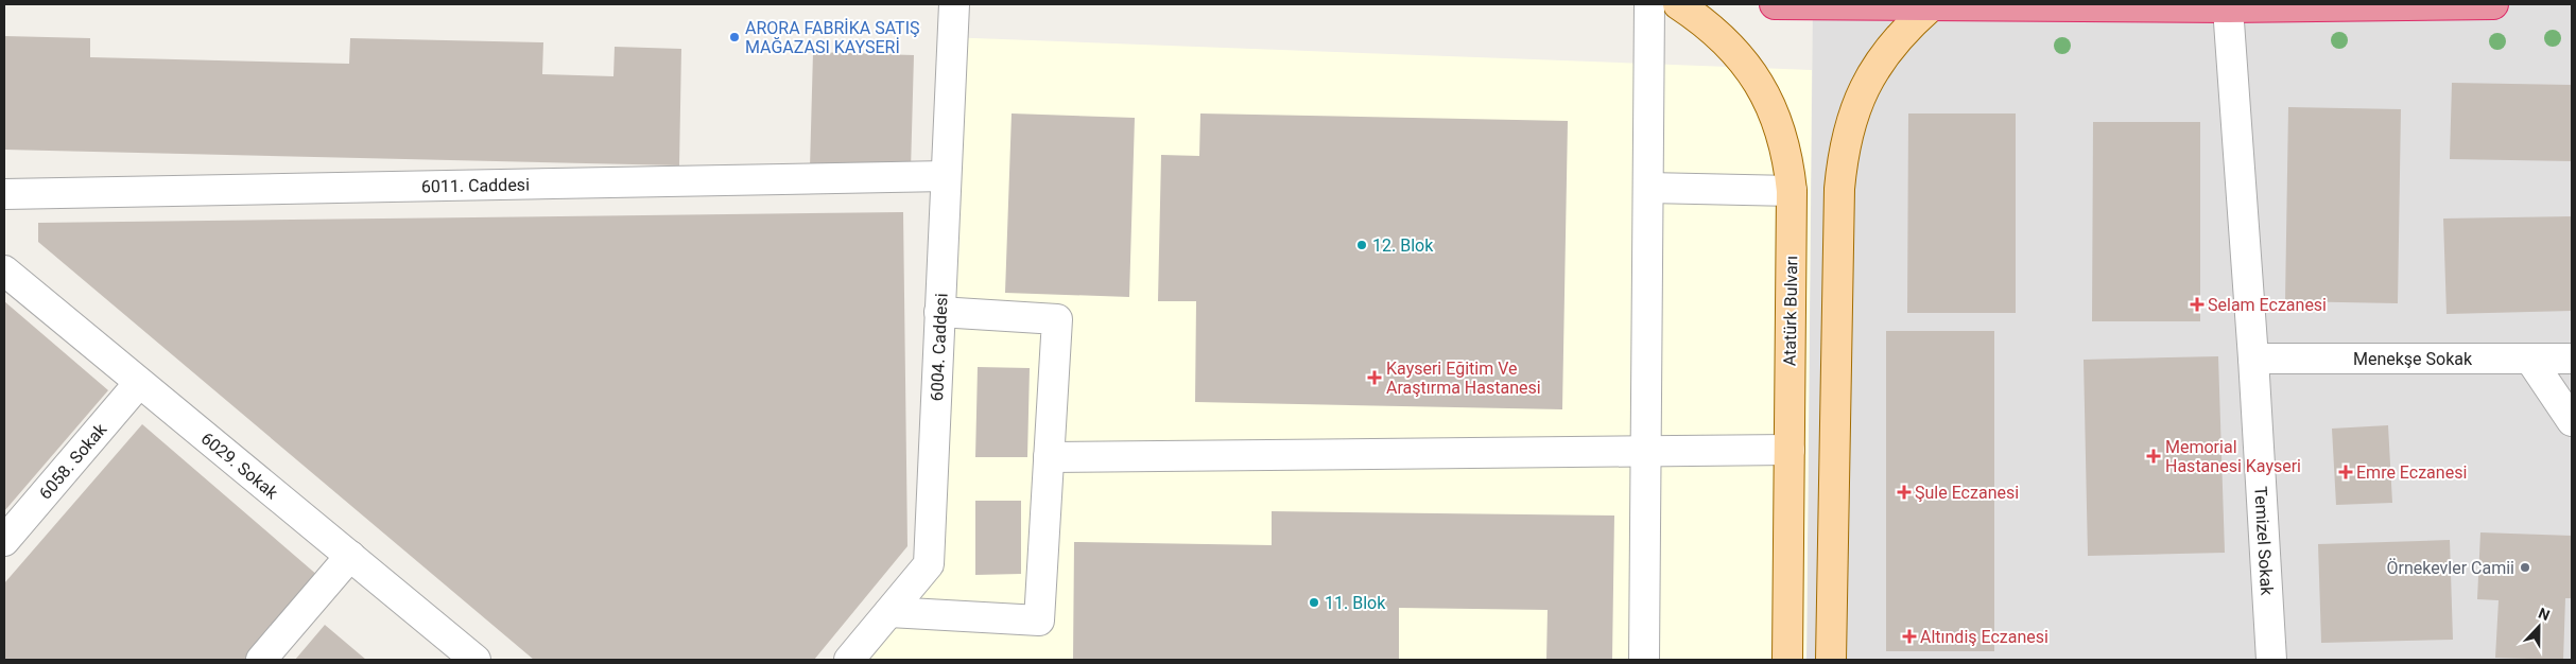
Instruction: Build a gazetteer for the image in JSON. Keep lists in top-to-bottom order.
{
  "streets": {
    "main road": ["Atatürk Bulvarı"],
    "street": [
      "6011. Caddesi",
      "6004. Caddesi",
      "Menekşe Sokak",
      "6058. Sokak",
      "6029. Sokak",
      "Temizel Sokak"
    ]
  },
  "crossings": [
    ["6011. Caddesi", "6004. Caddesi"],
    ["Menekşe Sokak", "Temizel Sokak"],
    ["6058. Sokak", "6029. Sokak"]
  ],
  "places": {
    "other": [
      "ARORA FABRİKA SATIŞ MAĞAZASI KAYSERİ",
      "12. Blok",
      "Örnekevler Camii",
      "11. Blok"
    ],
    "health": [
      "Selam Eczanesi",
      "Kayseri Eğitim Ve Araştırma Hastanesi",
      "Memorial Hastanesi Kayseri",
      "Emre Eczanesi",
      "Şule Eczanesi",
      "Altındiş Eczanesi"
    ]
  },
  "north": "top"
}
